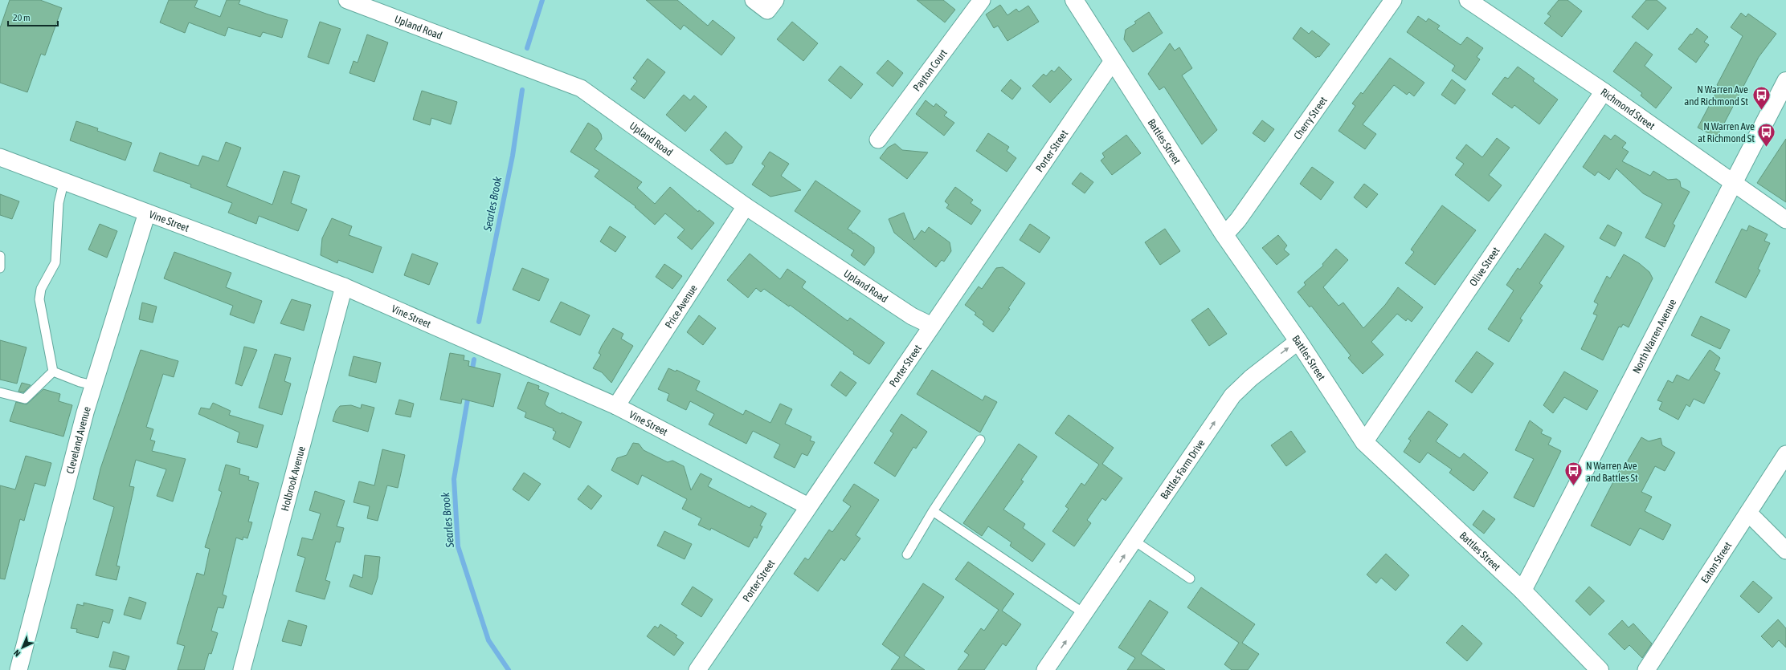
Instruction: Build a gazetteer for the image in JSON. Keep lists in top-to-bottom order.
{
  "streets": {
    "street": [
      "Upland Road",
      "Payton Court",
      "Richmond Street",
      "Cherry Street",
      "Battles Street",
      "Porter Street",
      "Vine Street",
      "Olive Street",
      "Price Avenue",
      "North Warren Avenue",
      "Cleveland Avenue",
      "Battles Farm Drive",
      "Holbrook Avenue",
      "Eaton Street"
    ]
  },
  "crossings": [
    ["Upland Road", "Porter Street"],
    ["Upland Road", "Price Avenue"],
    ["Richmond Street", "Olive Street"],
    ["Richmond Street", "North Warren Avenue"],
    ["Cherry Street", "Battles Street"],
    ["Battles Street", "Porter Street"],
    ["Battles Street", "Olive Street"],
    ["Battles Street", "North Warren Avenue"],
    ["Battles Street", "Battles Farm Drive"],
    ["Porter Street", "Vine Street"],
    ["Vine Street", "Price Avenue"],
    ["Vine Street", "Cleveland Avenue"],
    ["Vine Street", "Holbrook Avenue"]
  ],
  "one_way": ["Battles Farm Drive"],
  "water": ["Searles Brook"],
  "places": {
    "bus stop": ["N Warren Ave and Richmond St", "N Warren Ave at Richmond St", "N Warren Ave and Battles St"]
  },
  "scale_bar": "20 m",
  "north": "bottom left"
}
